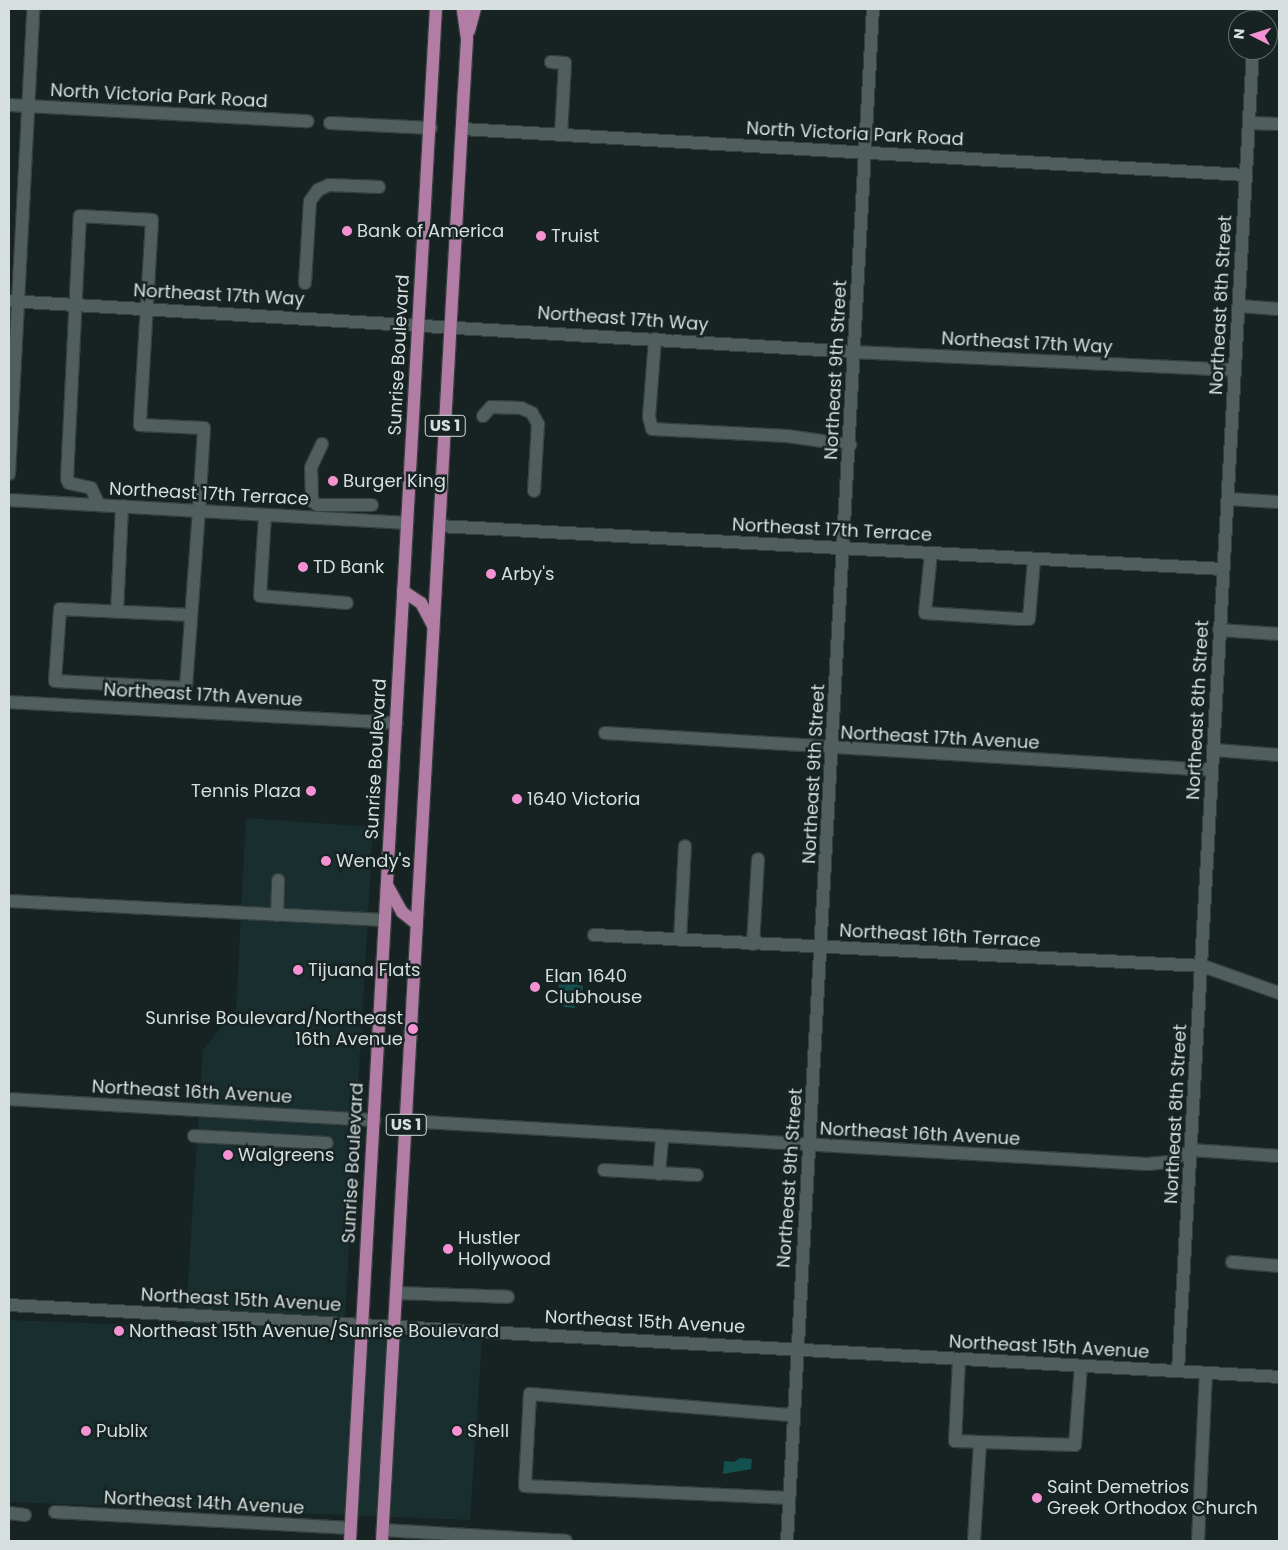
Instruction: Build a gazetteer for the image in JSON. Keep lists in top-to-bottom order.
{
  "streets": {
    "main road": ["Sunrise Boulevard", "US 1"],
    "street": [
      "North Victoria Park Road",
      "Northeast 17th Way",
      "Northeast 8th Street",
      "Northeast 9th Street",
      "Northeast 17th Terrace",
      "Northeast 17th Avenue",
      "Northeast 16th Terrace",
      "Northeast 16th Avenue",
      "Northeast 15th Avenue",
      "Northeast 14th Avenue"
    ]
  },
  "crossings": [
    ["North Victoria Park Road", "Northeast 8th Street"],
    ["North Victoria Park Road", "Northeast 9th Street"],
    ["North Victoria Park Road", "US 1"],
    ["Northeast 17th Way", "Northeast 8th Street"],
    ["Northeast 17th Way", "Sunrise Boulevard"],
    ["Northeast 17th Way", "Northeast 9th Street"],
    ["Northeast 17th Way", "US 1"],
    ["Northeast 8th Street", "Northeast 17th Terrace"],
    ["Northeast 8th Street", "Northeast 17th Avenue"],
    ["Northeast 8th Street", "Northeast 16th Terrace"],
    ["Northeast 8th Street", "Northeast 16th Avenue"],
    ["Northeast 8th Street", "Northeast 15th Avenue"],
    ["Sunrise Boulevard", "Northeast 17th Terrace"],
    ["Sunrise Boulevard", "Northeast 17th Avenue"],
    ["Sunrise Boulevard", "Northeast 16th Avenue"],
    ["Sunrise Boulevard", "Northeast 15th Avenue"],
    ["Sunrise Boulevard", "Northeast 14th Avenue"],
    ["Northeast 9th Street", "Northeast 17th Terrace"],
    ["Northeast 9th Street", "Northeast 17th Avenue"],
    ["Northeast 9th Street", "Northeast 16th Terrace"],
    ["Northeast 9th Street", "Northeast 16th Avenue"],
    ["Northeast 9th Street", "Northeast 15th Avenue"],
    ["US 1", "Northeast 17th Terrace"],
    ["US 1", "Northeast 16th Avenue"],
    ["US 1", "Northeast 15th Avenue"]
  ],
  "places": [
    "Bank of America",
    "Truist",
    "Burger King",
    "TD Bank",
    "Arby's",
    "Tennis Plaza",
    "1640 Victoria",
    "Wendy's",
    "Tijuana Flats",
    "Elan 1640 Clubhouse",
    "Sunrise Boulevard/Northeast 16th Avenue",
    "Walgreens",
    "Hustler Hollywood",
    "Northeast 15th Avenue/Sunrise Boulevard",
    "Publix",
    "Shell",
    "Saint Demetrios Greek Orthodox Church"
  ],
  "north": "left"
}
